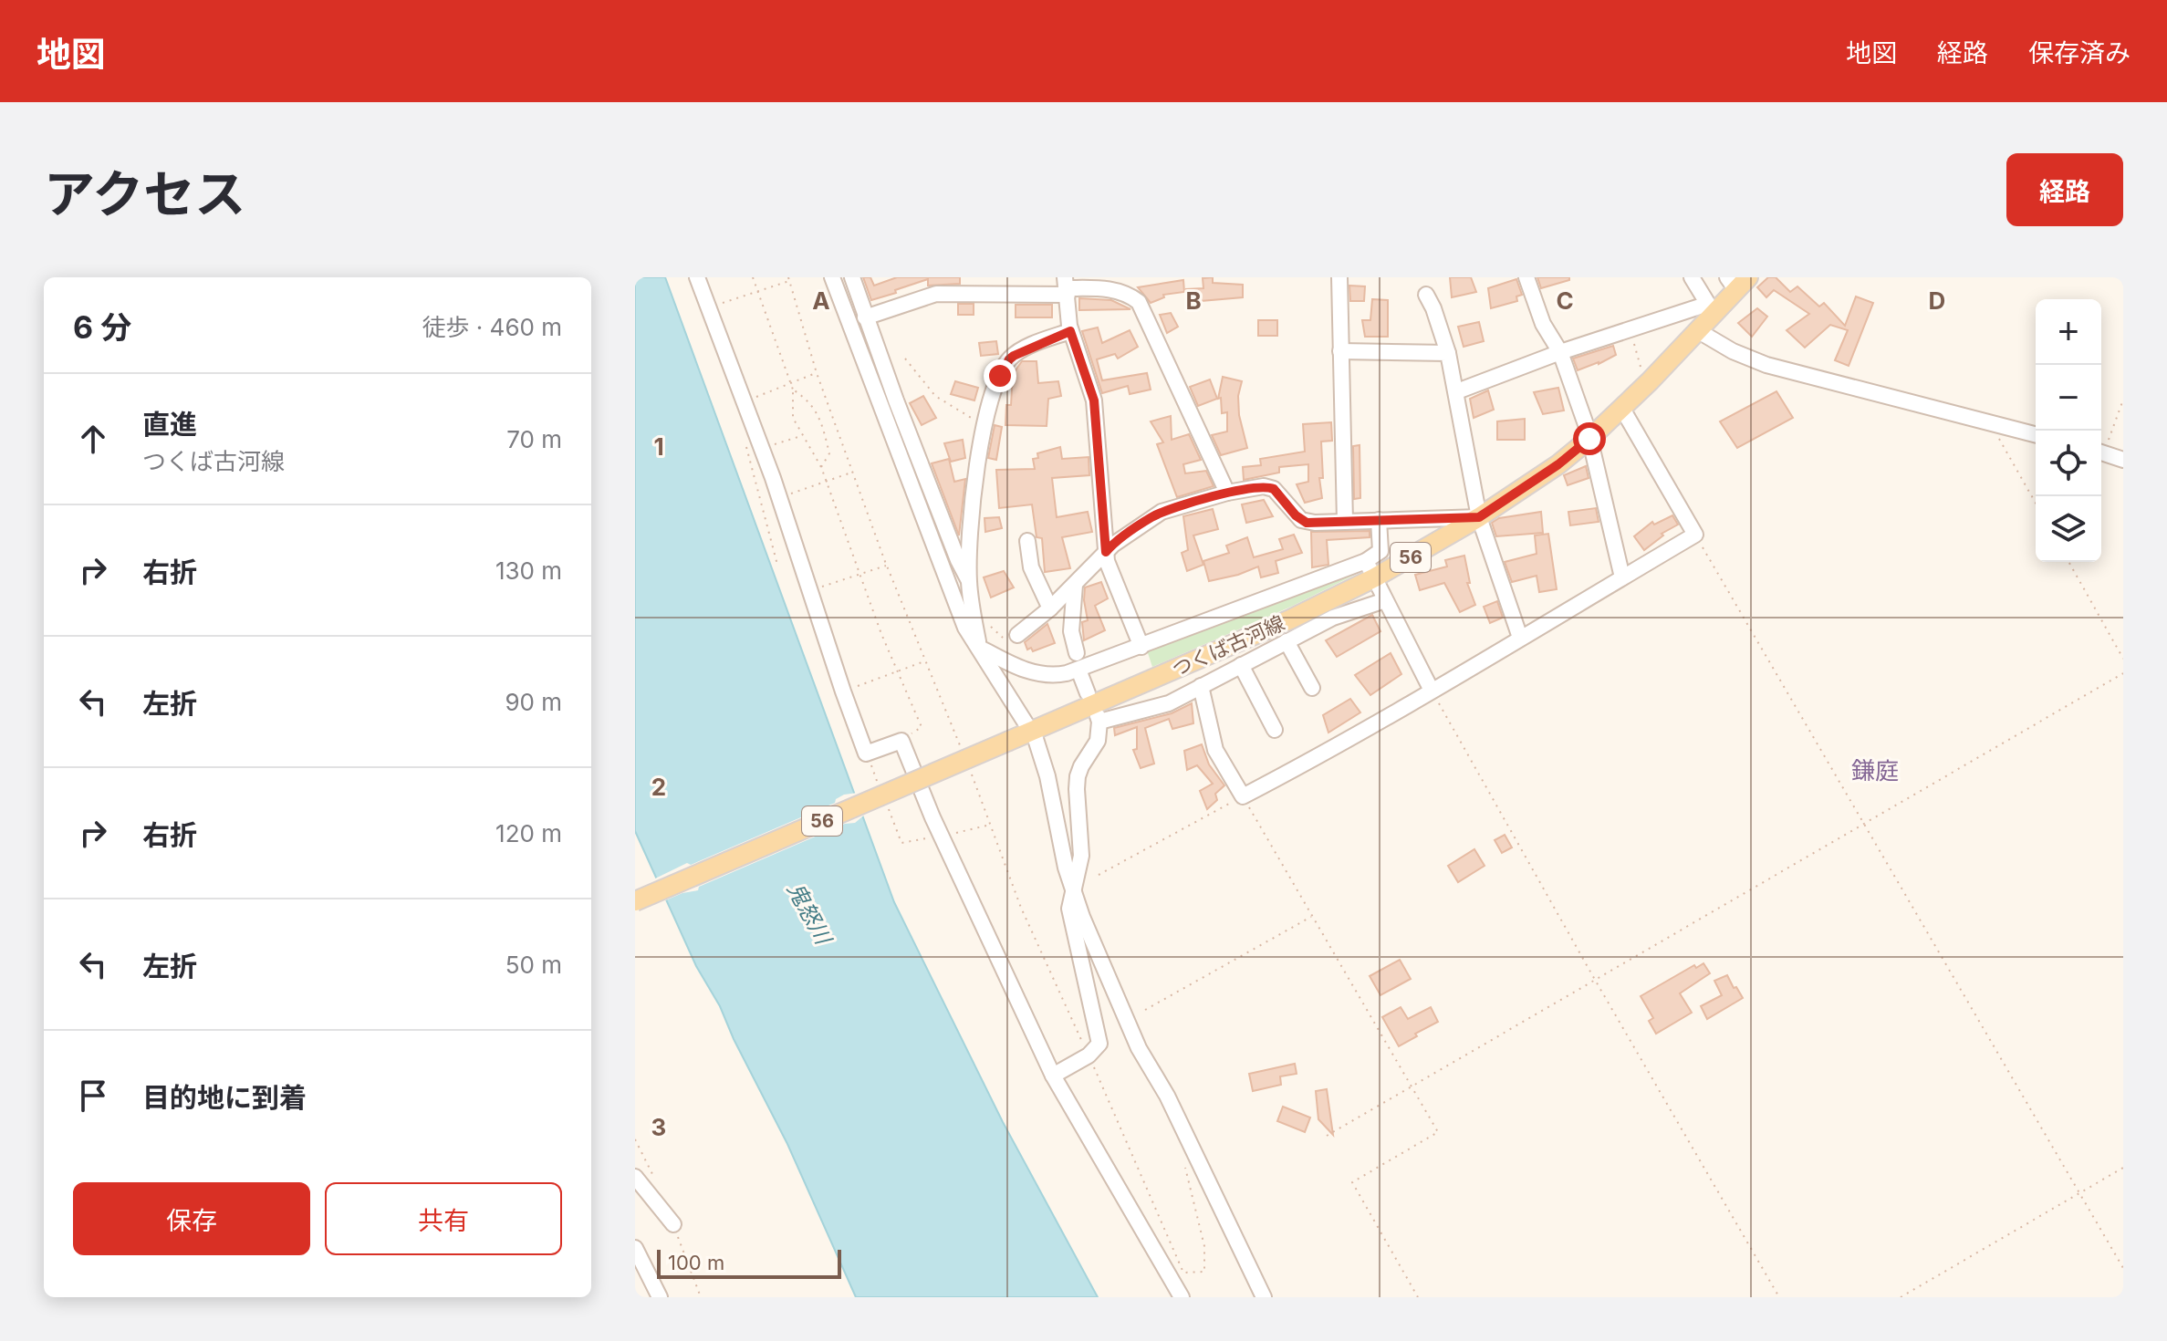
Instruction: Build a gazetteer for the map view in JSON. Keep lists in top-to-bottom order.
{
  "streets": {
    "main road": ["56", "つくば古河線"]
  },
  "districts": ["鎌庭"],
  "water": ["鬼怒川"],
  "scale_bar": "100 m",
  "page": {
    "header": "地図",
    "nav": ["地図", "経路", "保存済み"],
    "title": "アクセス",
    "buttons": [
      "経路",
      ["保存", "共有"]
    ],
    "heading": ["6 分", "徒歩 · 460 m"],
    "map_buttons": ["+", "−"],
    "list": [
      ["直進", "つくば古河線", "70 m"],
      ["右折", "130 m"],
      ["左折", "90 m"],
      ["右折", "120 m"],
      ["左折", "50 m"],
      "目的地に到着"
    ],
    "scale": "100 m"
  },
  "grid": {
    "columns": [
      "A",
      "B",
      "C",
      "D"
    ],
    "rows": ["1", "2", "3"]
  }
}
